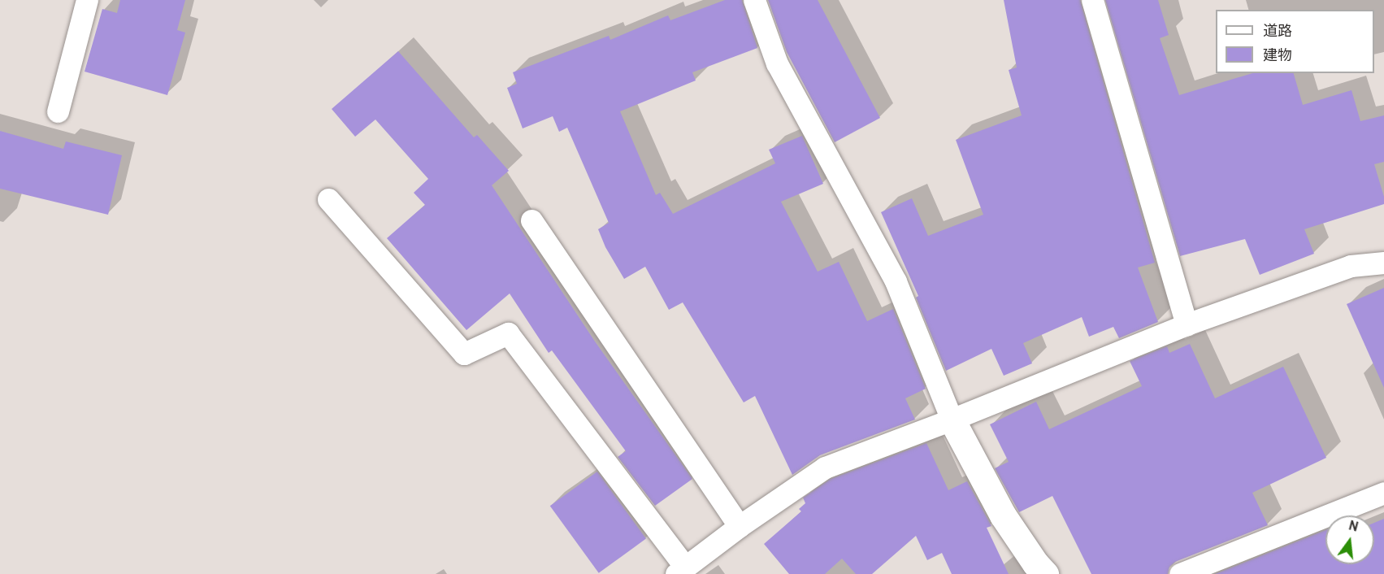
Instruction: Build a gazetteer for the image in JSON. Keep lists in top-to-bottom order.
{
  "legend": ["道路", "建物"],
  "north": "top"
}
